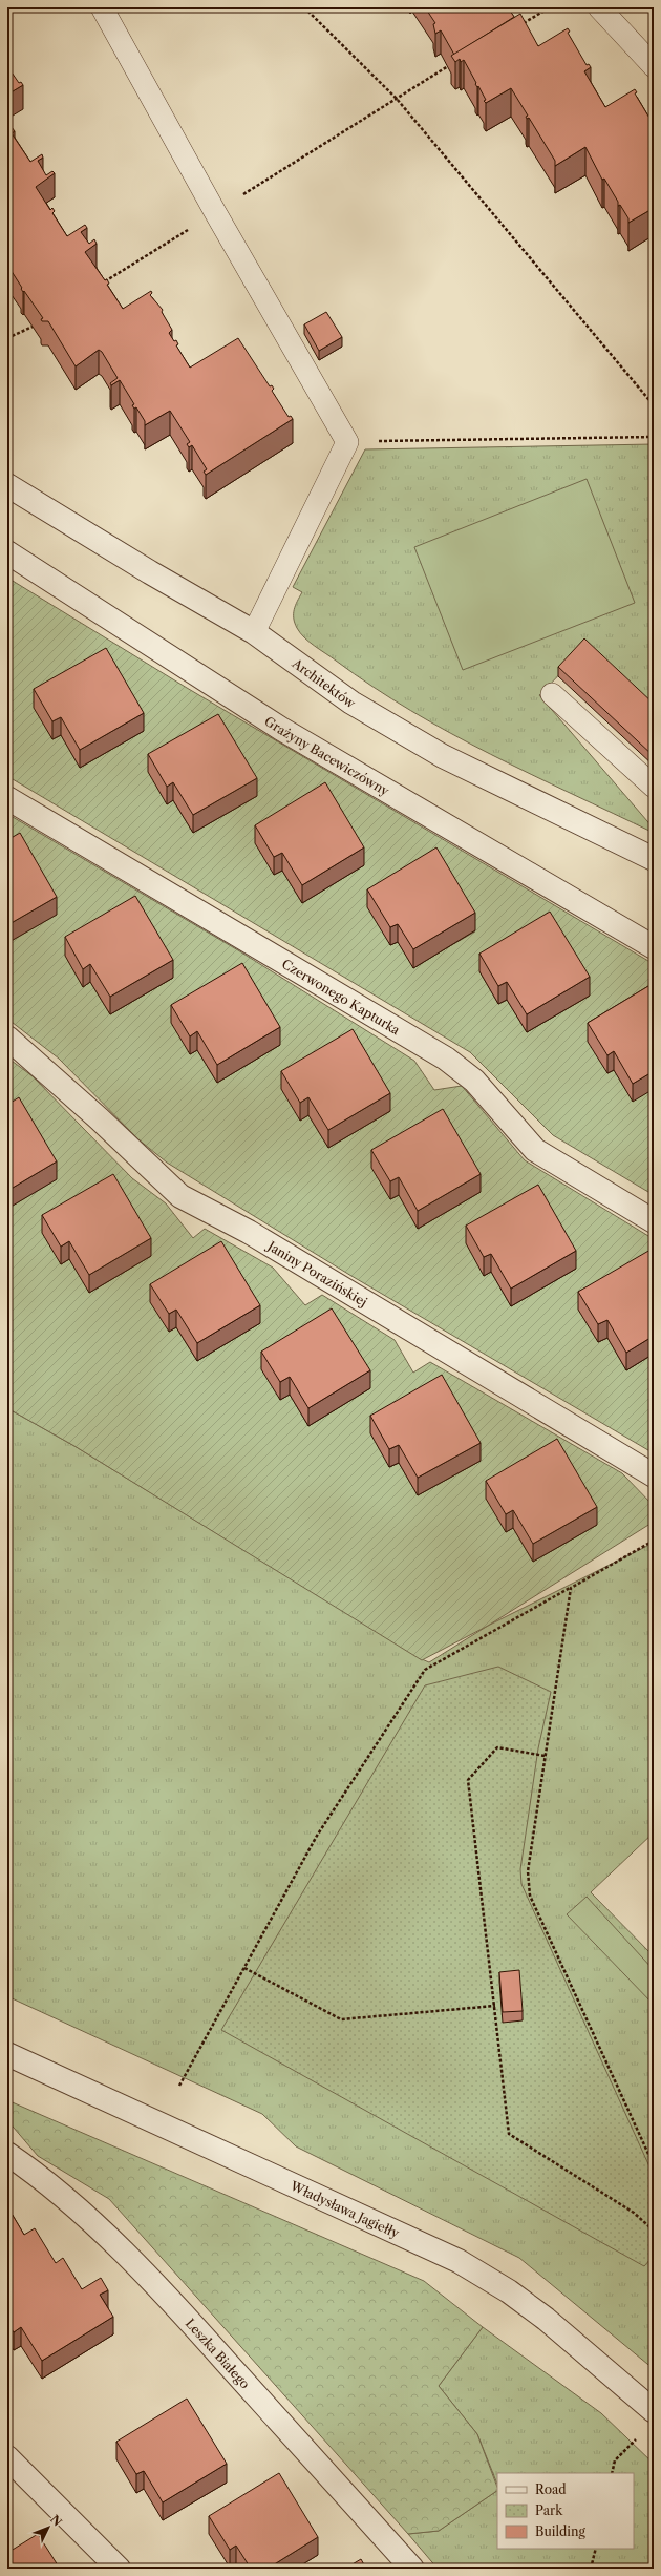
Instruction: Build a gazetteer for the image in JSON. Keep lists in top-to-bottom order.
{
  "streets": {
    "street": [
      "Architektów",
      "Grażyny Bacewiczówny",
      "Czerwonego Kapturka",
      "Janiny Porazińskiej",
      "Władysława Jagiełły",
      "Leszka Białego"
    ]
  },
  "legend": ["Road", "Park", "Building"],
  "north": "top right"
}
